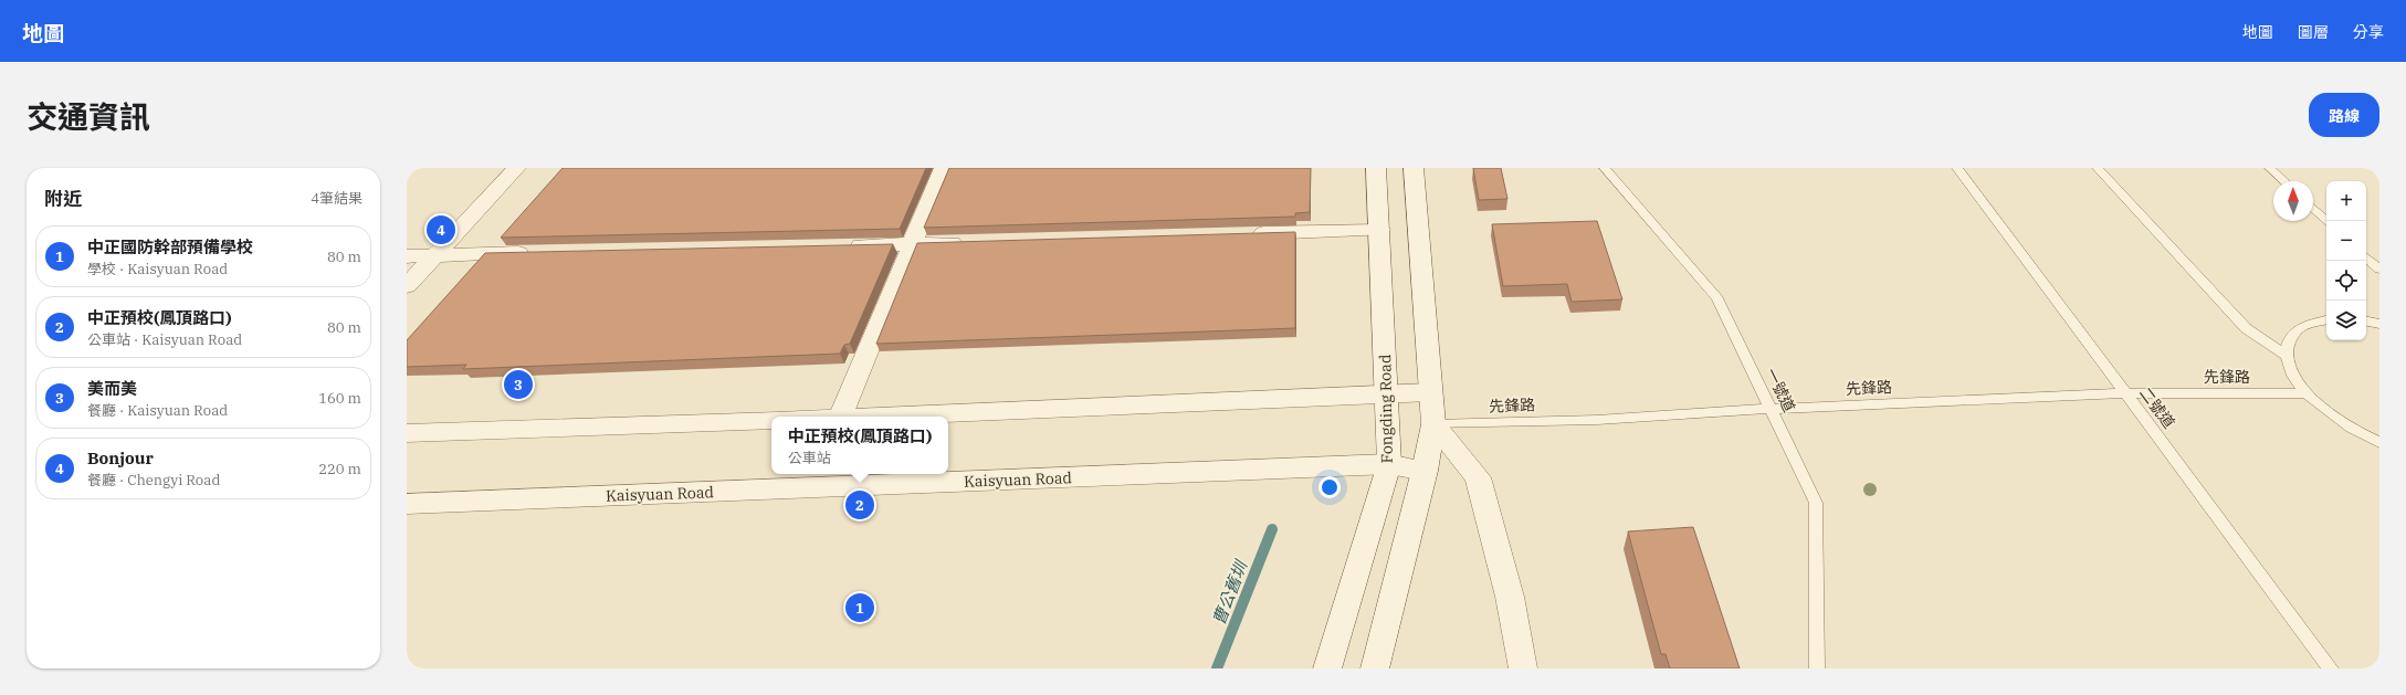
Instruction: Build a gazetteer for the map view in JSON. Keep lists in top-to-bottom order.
{
  "streets": {
    "street": ["Fongding Road", "Kaisyuan Road"],
    "lane": ["先鋒路", "一號道", "二號道"]
  },
  "crossings": [
    ["先鋒路", "一號道"],
    ["先鋒路", "二號道"],
    ["Fongding Road", "Kaisyuan Road"]
  ],
  "water": ["曹公舊圳"],
  "north": "top",
  "page": {
    "header": "地圖",
    "nav": ["地圖", "圖層", "分享"],
    "title": "交通資訊",
    "buttons": "路線",
    "heading": ["附近", "4筆結果"],
    "map_buttons": ["+", "−"],
    "pins": [
      "4",
      "3",
      "2",
      "1"
    ],
    "list": [
      {
        "mark": "1",
        "name": "中正國防幹部預備學校",
        "note": "學校 · Kaisyuan Road",
        "value": "80 m"
      },
      {
        "mark": "2",
        "name": "中正預校(鳳頂路口)",
        "note": "公車站 · Kaisyuan Road",
        "value": "80 m"
      },
      {
        "mark": "3",
        "name": "美而美",
        "note": "餐廳 · Kaisyuan Road",
        "value": "160 m"
      },
      {
        "mark": "4",
        "name": "Bonjour",
        "note": "餐廳 · Chengyi Road",
        "value": "220 m"
      }
    ],
    "popup": ["中正預校(鳳頂路口)", "公車站"]
  }
}
